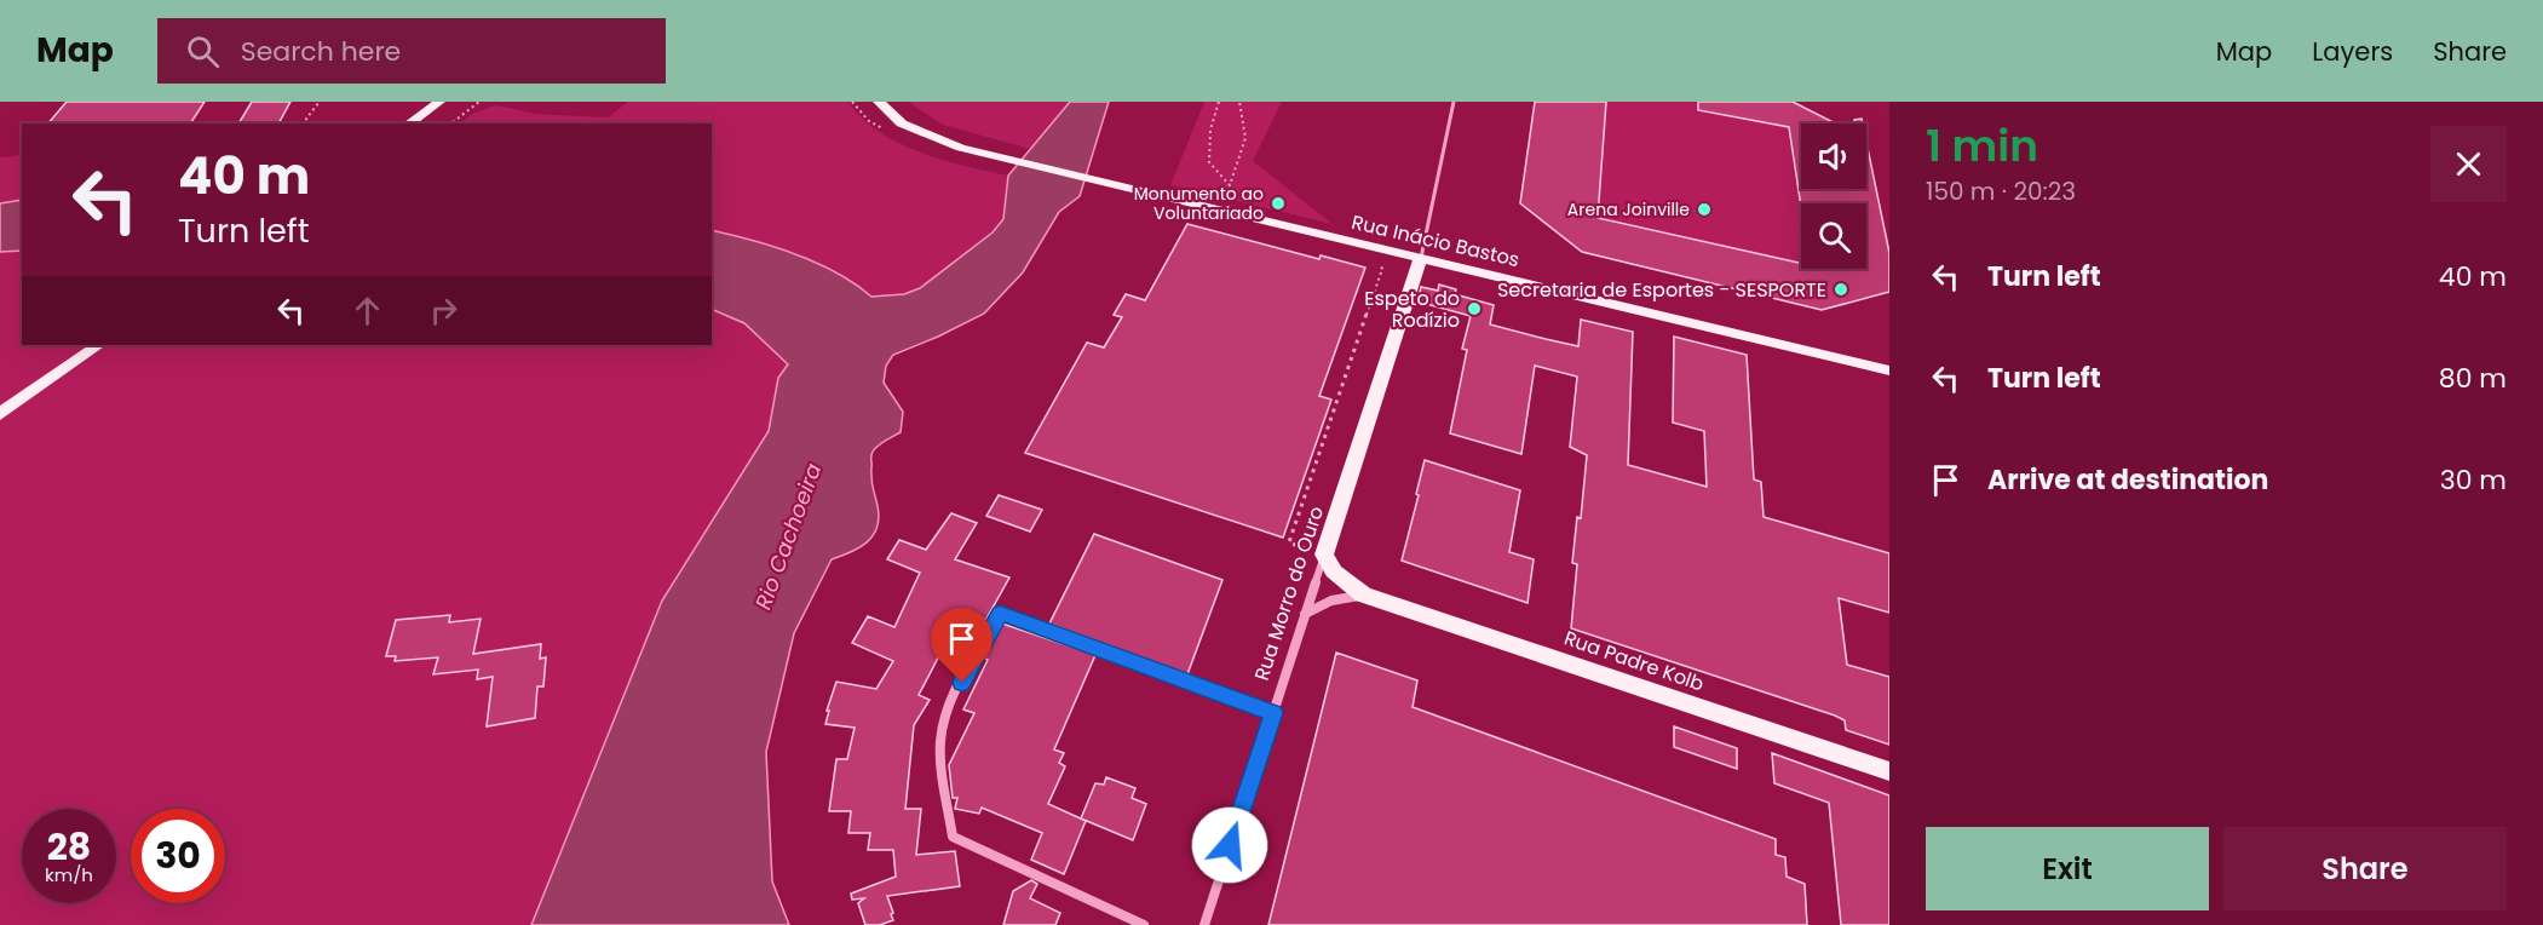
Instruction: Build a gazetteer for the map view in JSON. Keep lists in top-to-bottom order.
{
  "streets": {
    "main road": ["Rua Inácio Bastos", "Rua Morro do Ouro", "Rua Padre Kolb"]
  },
  "crossings": [
    ["Rua Inácio Bastos", "Rua Morro do Ouro"],
    ["Rua Morro do Ouro", "Rua Padre Kolb"]
  ],
  "water": ["Rio Cachoeira"],
  "places": [
    "Monumento ao Voluntariado",
    "Arena Joinville",
    "Secretaria de Esportes - SESPORTE",
    "Espeto do Rodízio"
  ],
  "page": {
    "header": "Map",
    "search": "Search here",
    "nav": ["Map", "Layers", "Share"],
    "heading": ["1 min", "150 m · 20:23"],
    "turn": ["40 m", "Turn left"],
    "list": [
      {
        "name": "Turn left",
        "value": "40 m"
      },
      {
        "name": "Turn left",
        "value": "80 m"
      },
      {
        "name": "Arrive at destination",
        "value": "30 m"
      }
    ],
    "speed": "28 km/h",
    "limit": "30",
    "buttons": ["Exit", "Share"]
  }
}
